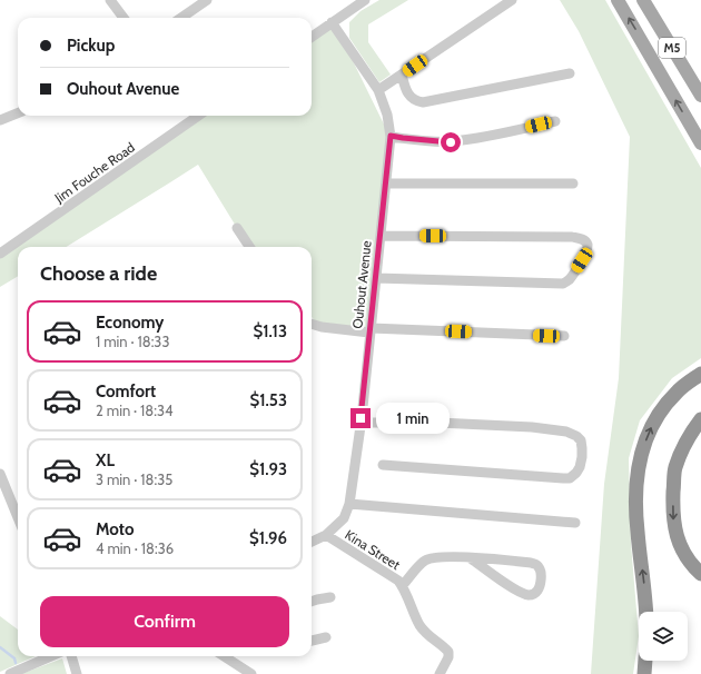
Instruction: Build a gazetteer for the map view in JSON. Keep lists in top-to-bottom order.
{
  "streets": {
    "main road": ["M5"],
    "street": ["Jim Fouche Road", "Ouhout Avenue", "Kina Street"]
  },
  "crossings": [
    ["Ouhout Avenue", "Kina Street"]
  ],
  "page": {
    "banner": ["Pickup", "Ouhout Avenue"],
    "heading": "Choose a ride",
    "list": [
      {
        "name": "Economy",
        "note": "1 min · 18:33",
        "value": "$1.13"
      },
      {
        "name": "Comfort",
        "note": "2 min · 18:34",
        "value": "$1.53"
      },
      {
        "name": "XL",
        "note": "3 min · 18:35",
        "value": "$1.93"
      },
      {
        "name": "Moto",
        "note": "4 min · 18:36",
        "value": "$1.96"
      }
    ],
    "bubble": "1 min",
    "buttons": "Confirm"
  }
}
